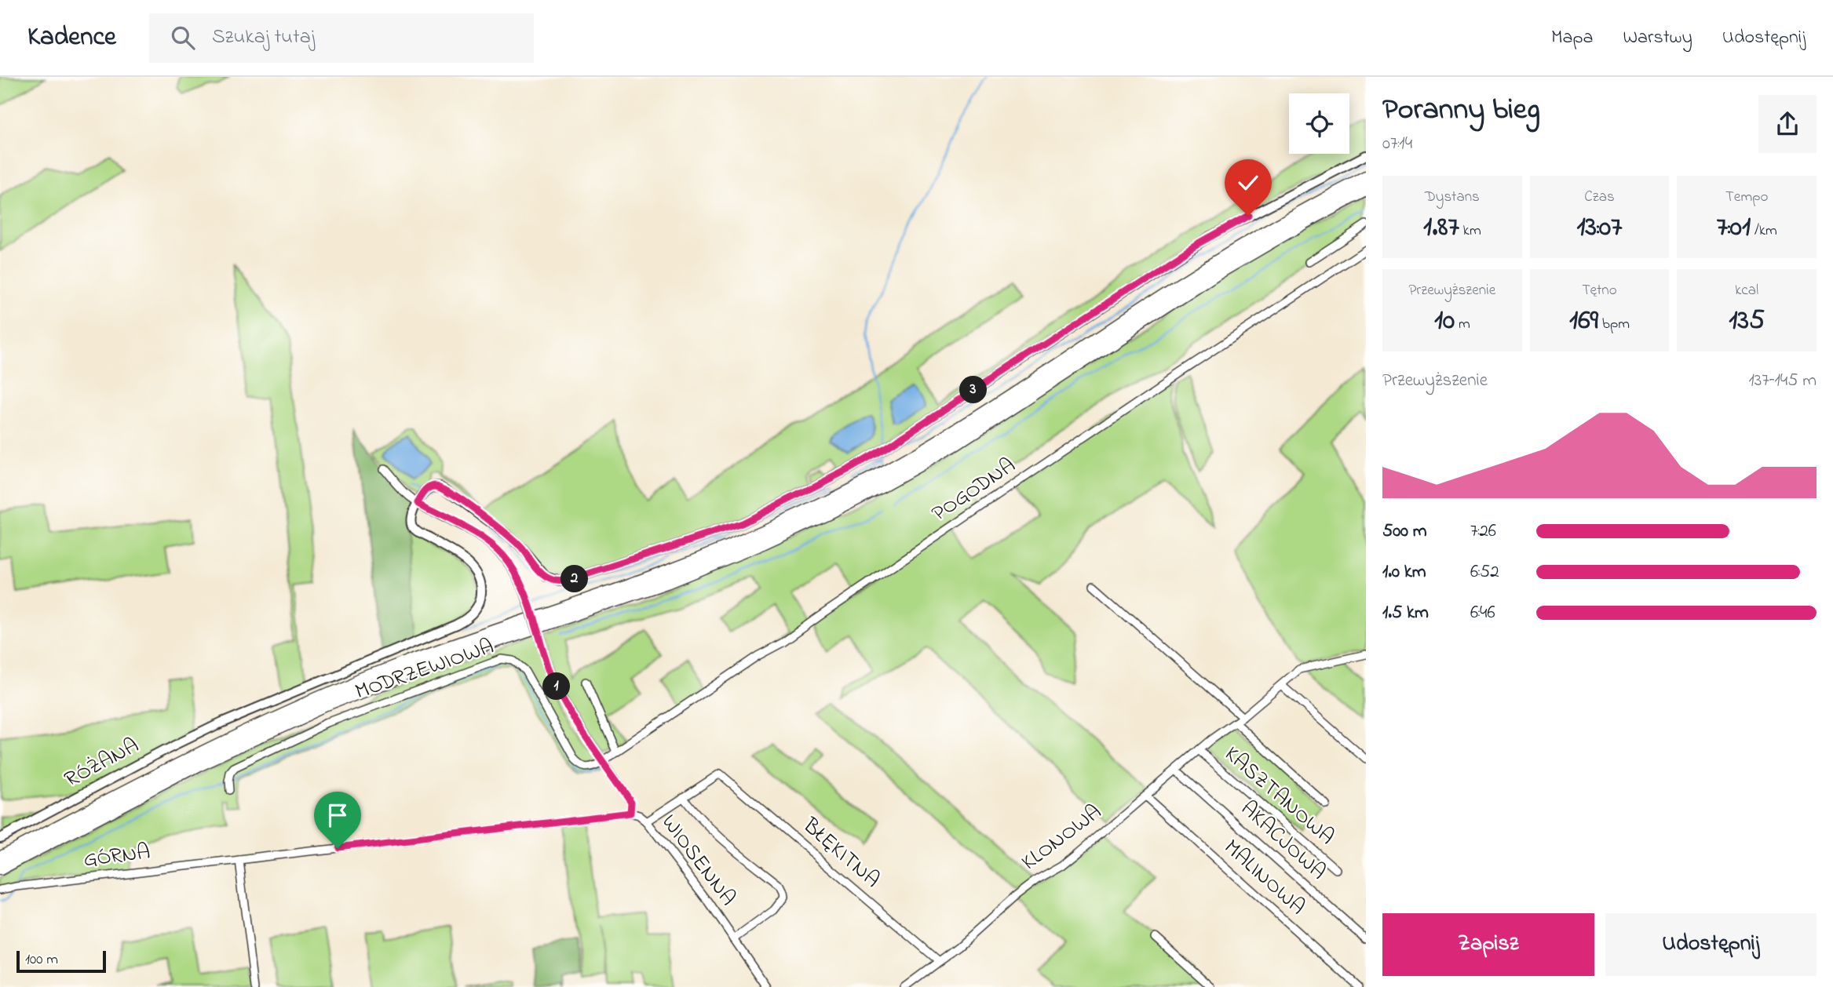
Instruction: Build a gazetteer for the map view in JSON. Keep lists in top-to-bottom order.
{
  "streets": {
    "street": [
      "POGODNA",
      "MODRZEWIOWA",
      "RÓŻANA",
      "KASZTANOWA",
      "KLONOWA",
      "AKACJOWA",
      "BŁĘKITNA",
      "GÓRNA",
      "WIOSENNA",
      "MALINOWA"
    ]
  },
  "crossings": [
    ["POGODNA", "MODRZEWIOWA"],
    ["POGODNA", "WIOSENNA"],
    ["MODRZEWIOWA", "WIOSENNA"],
    ["RÓŻANA", "WIOSENNA"],
    ["KASZTANOWA", "KLONOWA"],
    ["KLONOWA", "AKACJOWA"],
    ["KLONOWA", "BŁĘKITNA"],
    ["KLONOWA", "MALINOWA"],
    ["GÓRNA", "WIOSENNA"]
  ],
  "scale_bar": "100 m",
  "page": {
    "header": "Kadence",
    "search": "Szukaj tutaj",
    "nav": ["Mapa", "Warstwy", "Udostępnij"],
    "heading": ["Poranny bieg", "07:14"],
    "stats": [
      ["Dystans", "1.87 km"],
      ["Czas", "13:07"],
      ["Tempo", "7:01 /km"],
      ["Przewyższenie", "10 m"],
      ["Tętno", "169 bpm"],
      ["kcal", "135"]
    ],
    "chart": ["Przewyższenie", "137–145 m"],
    "pins": ["3", "2", "1"],
    "list": [
      {
        "name": "500 m",
        "note": "7:26"
      },
      {
        "name": "1.0 km",
        "note": "6:52"
      },
      {
        "name": "1.5 km",
        "note": "6:46"
      }
    ],
    "buttons": ["Zapisz", "Udostępnij"],
    "scale": "100 m"
  }
}
